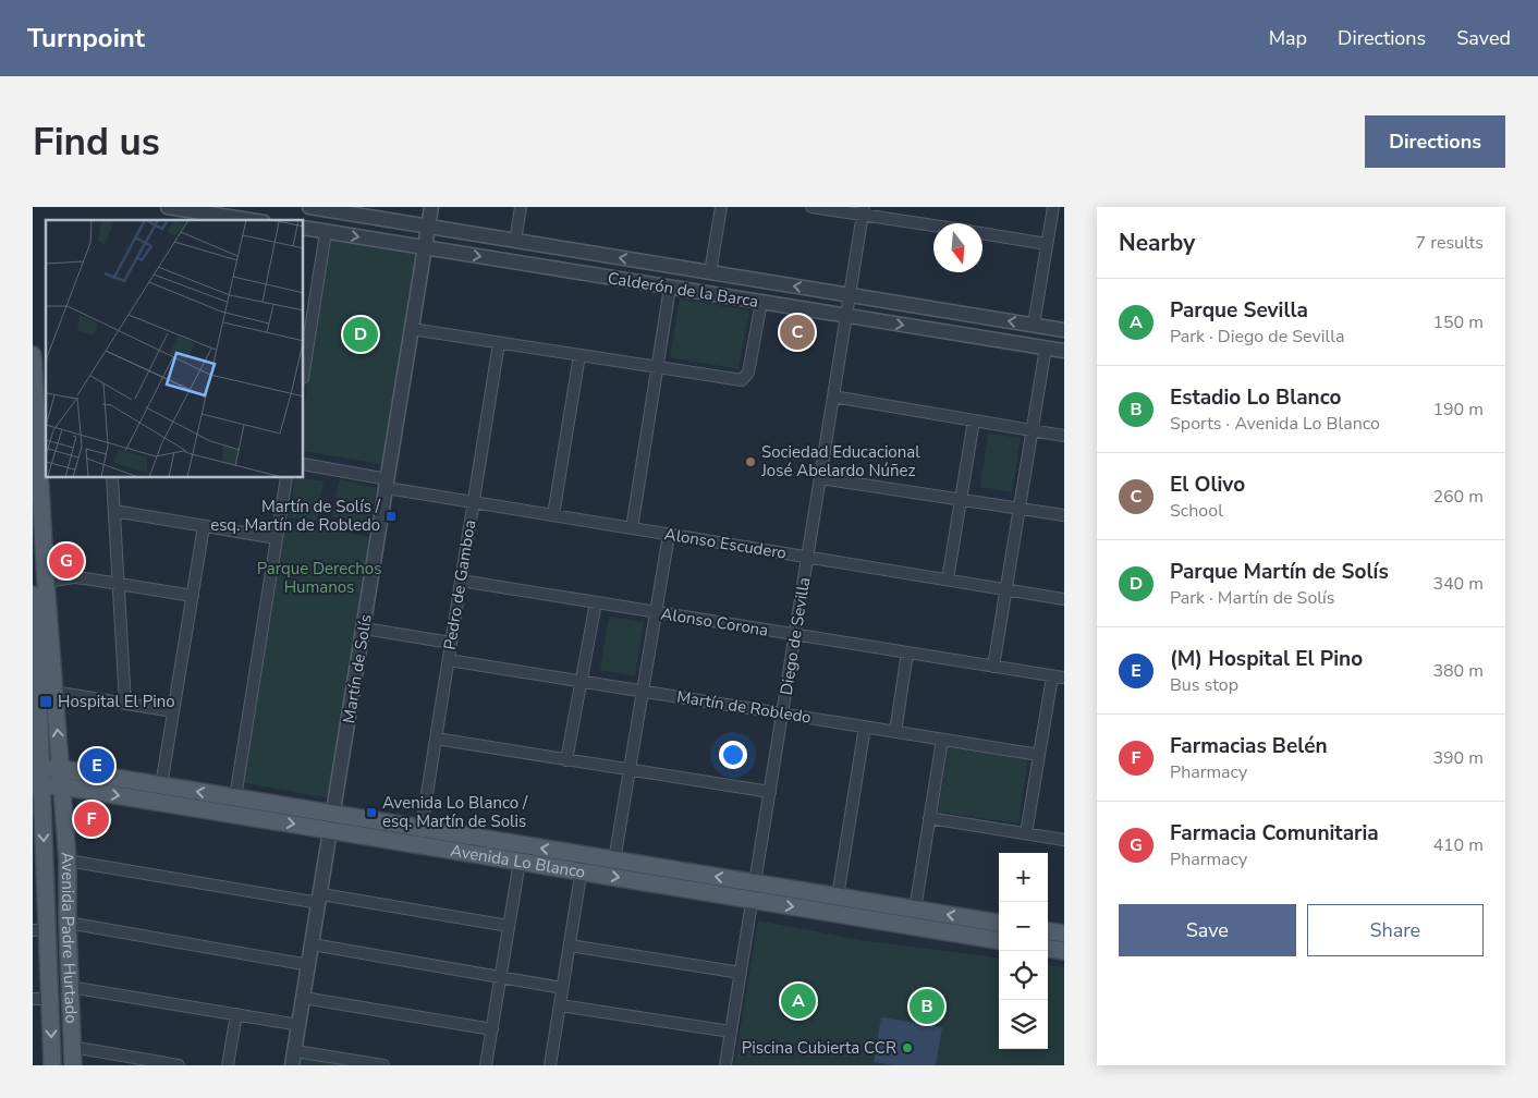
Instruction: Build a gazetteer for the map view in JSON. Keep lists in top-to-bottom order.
{
  "streets": {
    "main road": ["Avenida Lo Blanco", "Avenida Padre Hurtado"],
    "street": [
      "Calderón de la Barca",
      "Alonso Escudero",
      "Pedro de Gamboa",
      "Alonso Corona",
      "Diego de Sevilla",
      "Martín de Solís",
      "Martín de Robledo"
    ]
  },
  "crossings": [
    ["Calderón de la Barca", "Diego de Sevilla"],
    ["Calderón de la Barca", "Martín de Solís"],
    ["Alonso Escudero", "Pedro de Gamboa"],
    ["Alonso Escudero", "Diego de Sevilla"],
    ["Alonso Escudero", "Martín de Solís"],
    ["Pedro de Gamboa", "Alonso Corona"],
    ["Pedro de Gamboa", "Martín de Robledo"],
    ["Pedro de Gamboa", "Avenida Lo Blanco"],
    ["Alonso Corona", "Diego de Sevilla"],
    ["Diego de Sevilla", "Martín de Robledo"],
    ["Diego de Sevilla", "Avenida Lo Blanco"],
    ["Martín de Solís", "Avenida Lo Blanco"],
    ["Avenida Lo Blanco", "Avenida Padre Hurtado"]
  ],
  "parks": ["Parque Derechos Humanos"],
  "places": {
    "other": ["Sociedad Educacional José Abelardo Núñez", "Piscina Cubierta CCR"],
    "transit": ["Martín de Solís / esq. Martín de Robledo", "Hospital El Pino", "Avenida Lo Blanco / esq. Martín de Solis"]
  },
  "north": "bottom",
  "page": {
    "header": "Turnpoint",
    "nav": ["Map", "Directions", "Saved"],
    "buttons": [
      "Directions",
      ["Save", "Share"]
    ],
    "title": "Find us",
    "heading": ["Nearby", "7 results"],
    "list": [
      {
        "mark": "A",
        "name": "Parque Sevilla",
        "note": "Park · Diego de Sevilla",
        "value": "150 m"
      },
      {
        "mark": "B",
        "name": "Estadio Lo Blanco",
        "note": "Sports · Avenida Lo Blanco",
        "value": "190 m"
      },
      {
        "mark": "C",
        "name": "El Olivo",
        "note": "School",
        "value": "260 m"
      },
      {
        "mark": "D",
        "name": "Parque Martín de Solís",
        "note": "Park · Martín de Solís",
        "value": "340 m"
      },
      {
        "mark": "E",
        "name": "(M) Hospital El Pino",
        "note": "Bus stop",
        "value": "380 m"
      },
      {
        "mark": "F",
        "name": "Farmacias Belén",
        "note": "Pharmacy",
        "value": "390 m"
      },
      {
        "mark": "G",
        "name": "Farmacia Comunitaria",
        "note": "Pharmacy",
        "value": "410 m"
      }
    ],
    "pins": [
      "C",
      "D",
      "G",
      "E",
      "F",
      "A",
      "B"
    ],
    "map_buttons": ["+", "−"]
  }
}
